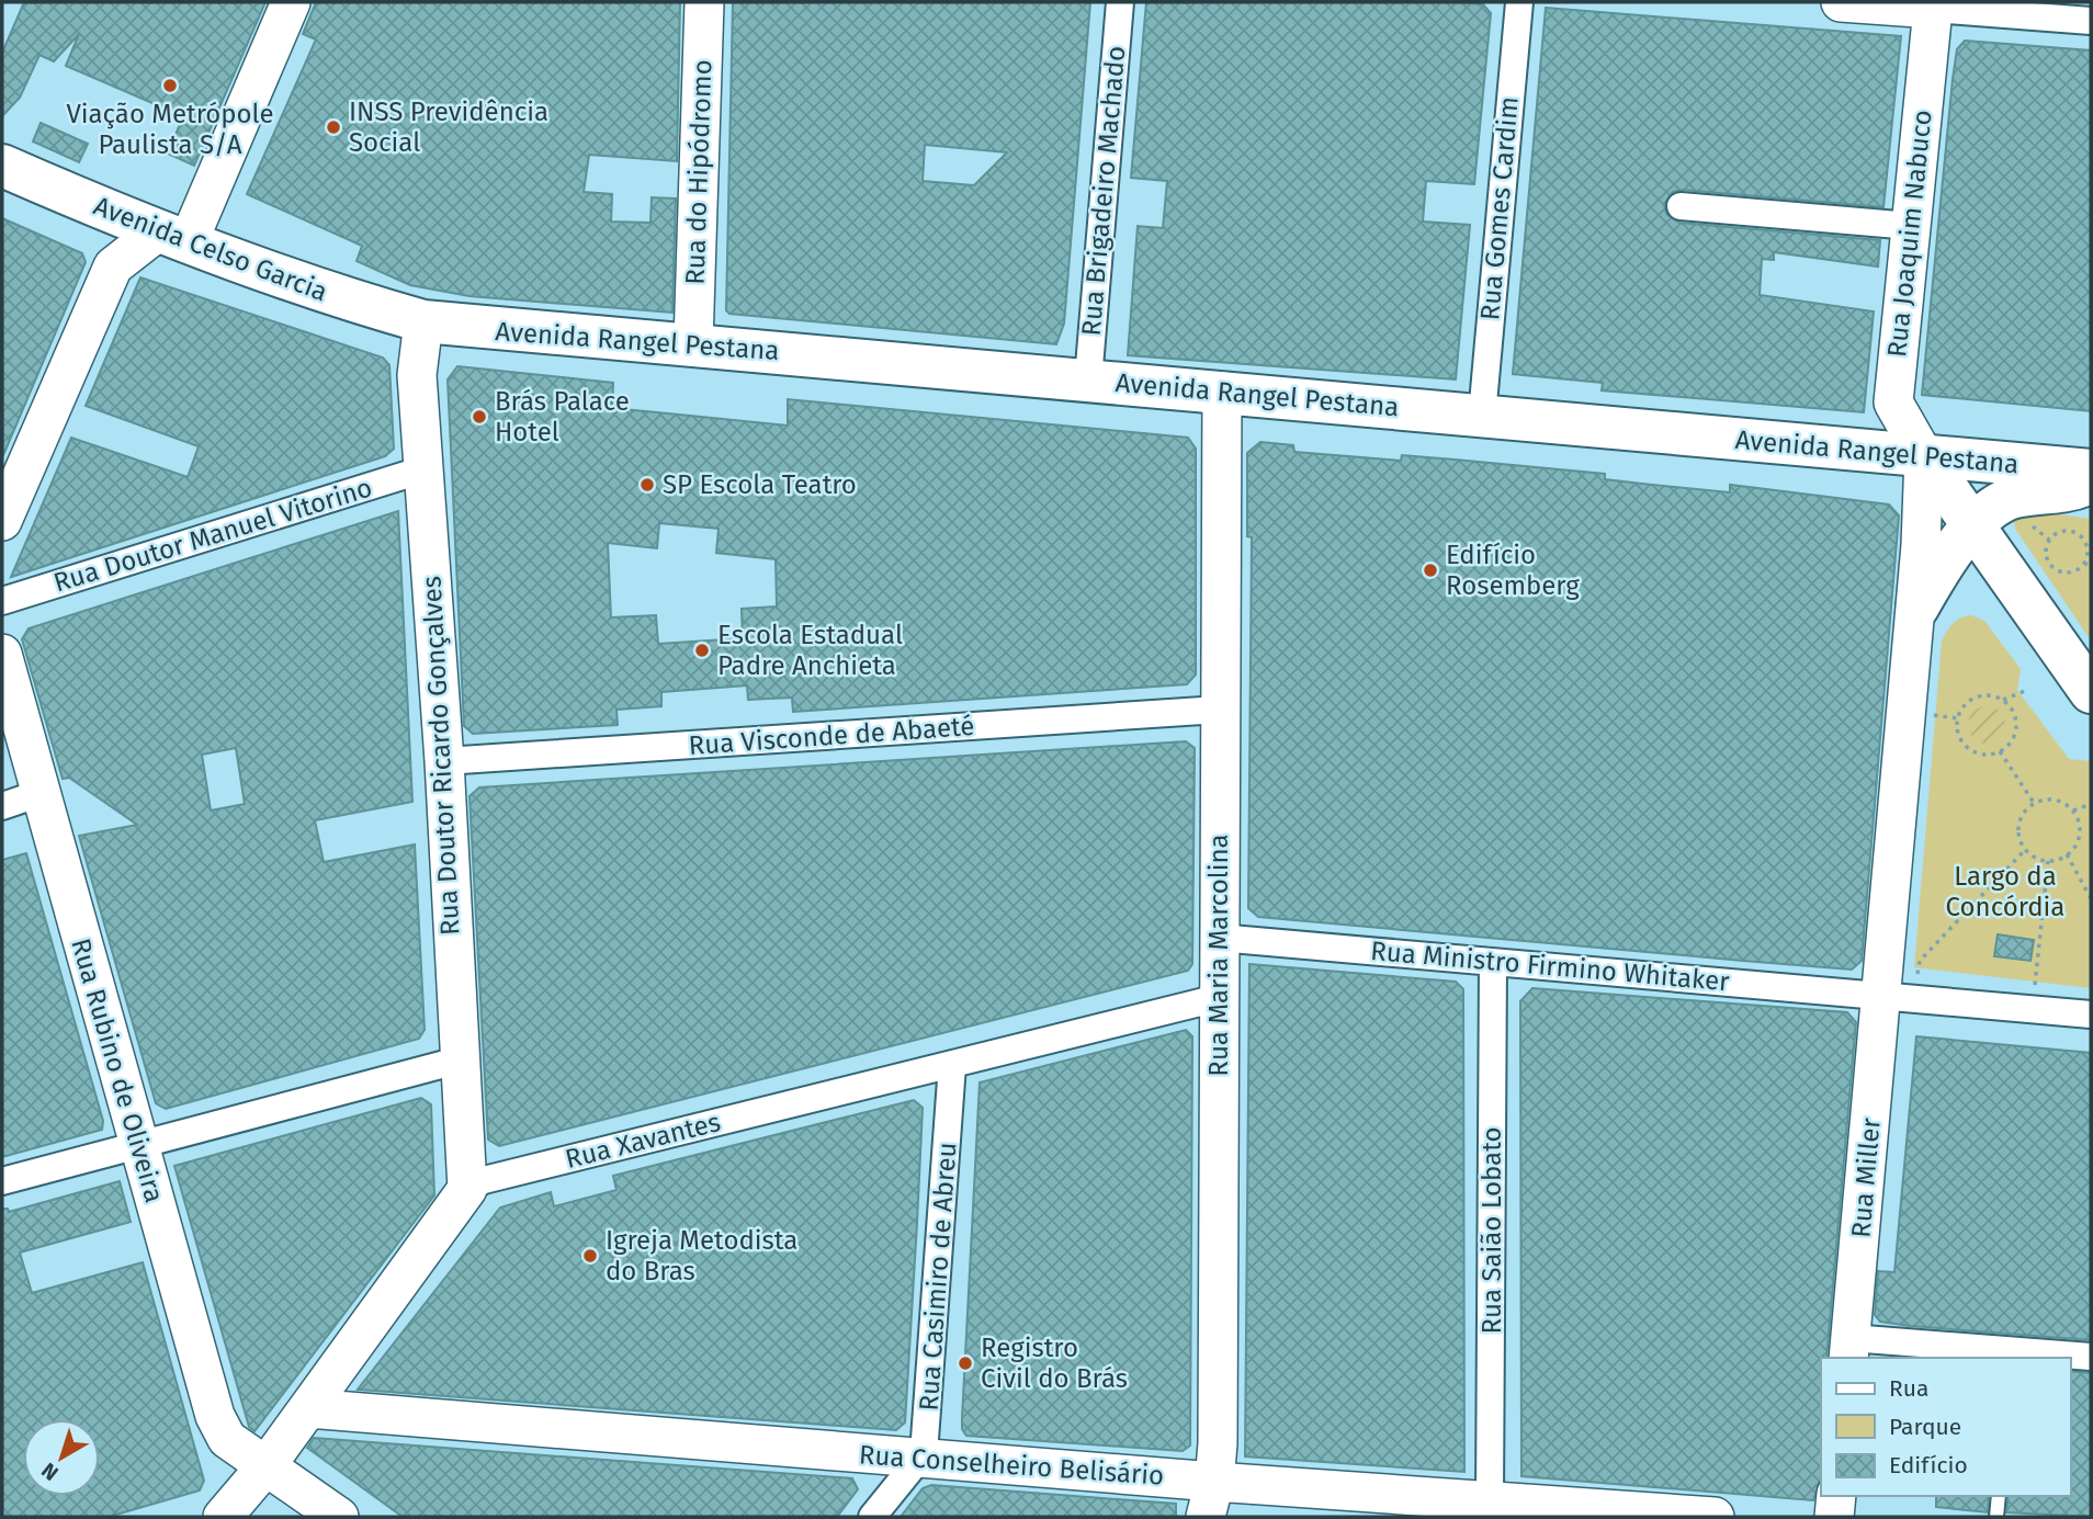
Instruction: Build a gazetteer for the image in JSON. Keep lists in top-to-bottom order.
{
  "streets": {
    "main road": ["Avenida Celso Garcia", "Avenida Rangel Pestana"],
    "street": [
      "Rua do Hipódromo",
      "Rua Brigadeiro Machado",
      "Rua Gomes Cardim",
      "Rua Joaquim Nabuco",
      "Rua Doutor Manuel Vitorino",
      "Rua Visconde de Abaeté",
      "Rua Doutor Ricardo Gonçalves",
      "Rua Maria Marcolina",
      "Rua Ministro Firmino Whitaker",
      "Rua Rubino de Oliveira",
      "Rua Xavantes",
      "Rua Miller",
      "Rua Saião Lobato",
      "Rua Casimiro de Abreu",
      "Rua Conselheiro Belisário"
    ]
  },
  "crossings": [
    ["Rua do Hipódromo", "Avenida Rangel Pestana"],
    ["Rua Brigadeiro Machado", "Avenida Rangel Pestana"],
    ["Rua Gomes Cardim", "Avenida Rangel Pestana"],
    ["Rua Joaquim Nabuco", "Avenida Rangel Pestana"],
    ["Avenida Celso Garcia", "Avenida Rangel Pestana"],
    ["Avenida Celso Garcia", "Rua Doutor Ricardo Gonçalves"],
    ["Avenida Rangel Pestana", "Rua Doutor Ricardo Gonçalves"],
    ["Avenida Rangel Pestana", "Rua Maria Marcolina"],
    ["Rua Doutor Manuel Vitorino", "Rua Doutor Ricardo Gonçalves"],
    ["Rua Visconde de Abaeté", "Rua Doutor Ricardo Gonçalves"],
    ["Rua Visconde de Abaeté", "Rua Maria Marcolina"],
    ["Rua Doutor Ricardo Gonçalves", "Rua Xavantes"],
    ["Rua Maria Marcolina", "Rua Ministro Firmino Whitaker"],
    ["Rua Maria Marcolina", "Rua Xavantes"],
    ["Rua Maria Marcolina", "Rua Conselheiro Belisário"],
    ["Rua Ministro Firmino Whitaker", "Rua Miller"],
    ["Rua Ministro Firmino Whitaker", "Rua Saião Lobato"],
    ["Rua Xavantes", "Rua Casimiro de Abreu"],
    ["Rua Saião Lobato", "Rua Conselheiro Belisário"],
    ["Rua Casimiro de Abreu", "Rua Conselheiro Belisário"]
  ],
  "parks": ["Largo da Concórdia"],
  "places": [
    "Viação Metrópole Paulista S/A",
    "INSS Previdência Social",
    "Brás Palace Hotel",
    "SP Escola Teatro",
    "Edifício Rosemberg",
    "Escola Estadual Padre Anchieta",
    "Igreja Metodista do Bras",
    "Registro Civil do Brás"
  ],
  "legend": ["Rua", "Parque", "Edifício"],
  "north": "bottom left"
}
